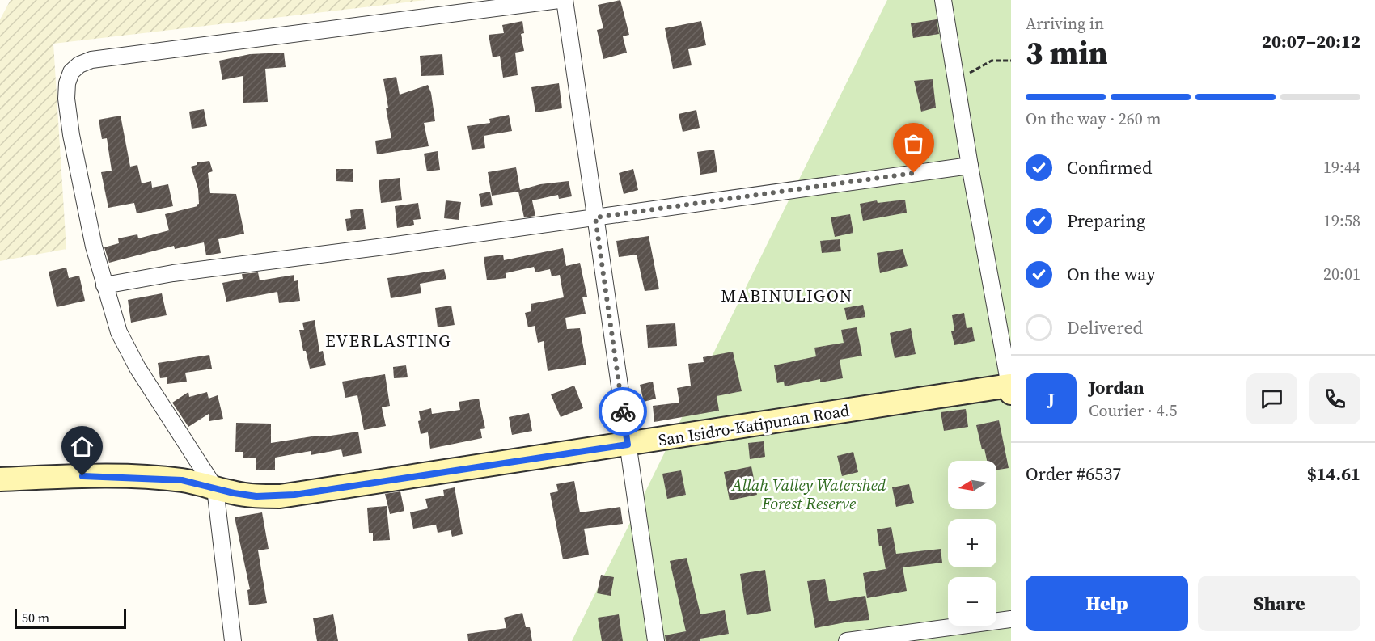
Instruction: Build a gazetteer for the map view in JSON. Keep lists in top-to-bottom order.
{
  "streets": {
    "street": ["San Isidro-Katipunan Road"]
  },
  "districts": ["MABINULIGON", "EVERLASTING"],
  "parks": ["Allah Valley Watershed Forest Reserve"],
  "scale_bar": "50 m",
  "north": "left",
  "page": {
    "heading": ["3 min", "Arriving in", "20:07–20:12"],
    "panel": [
      "Jordan",
      "Courier · 4.5",
      "Order #6537",
      "$14.61"
    ],
    "bar": "On the way · 260 m",
    "list": [
      ["Confirmed", "19:44"],
      ["Preparing", "19:58"],
      ["On the way", "20:01"],
      "Delivered"
    ],
    "round": "J",
    "map_buttons": ["+", "−"],
    "buttons": ["Help", "Share"],
    "scale": "50 m"
  }
}
